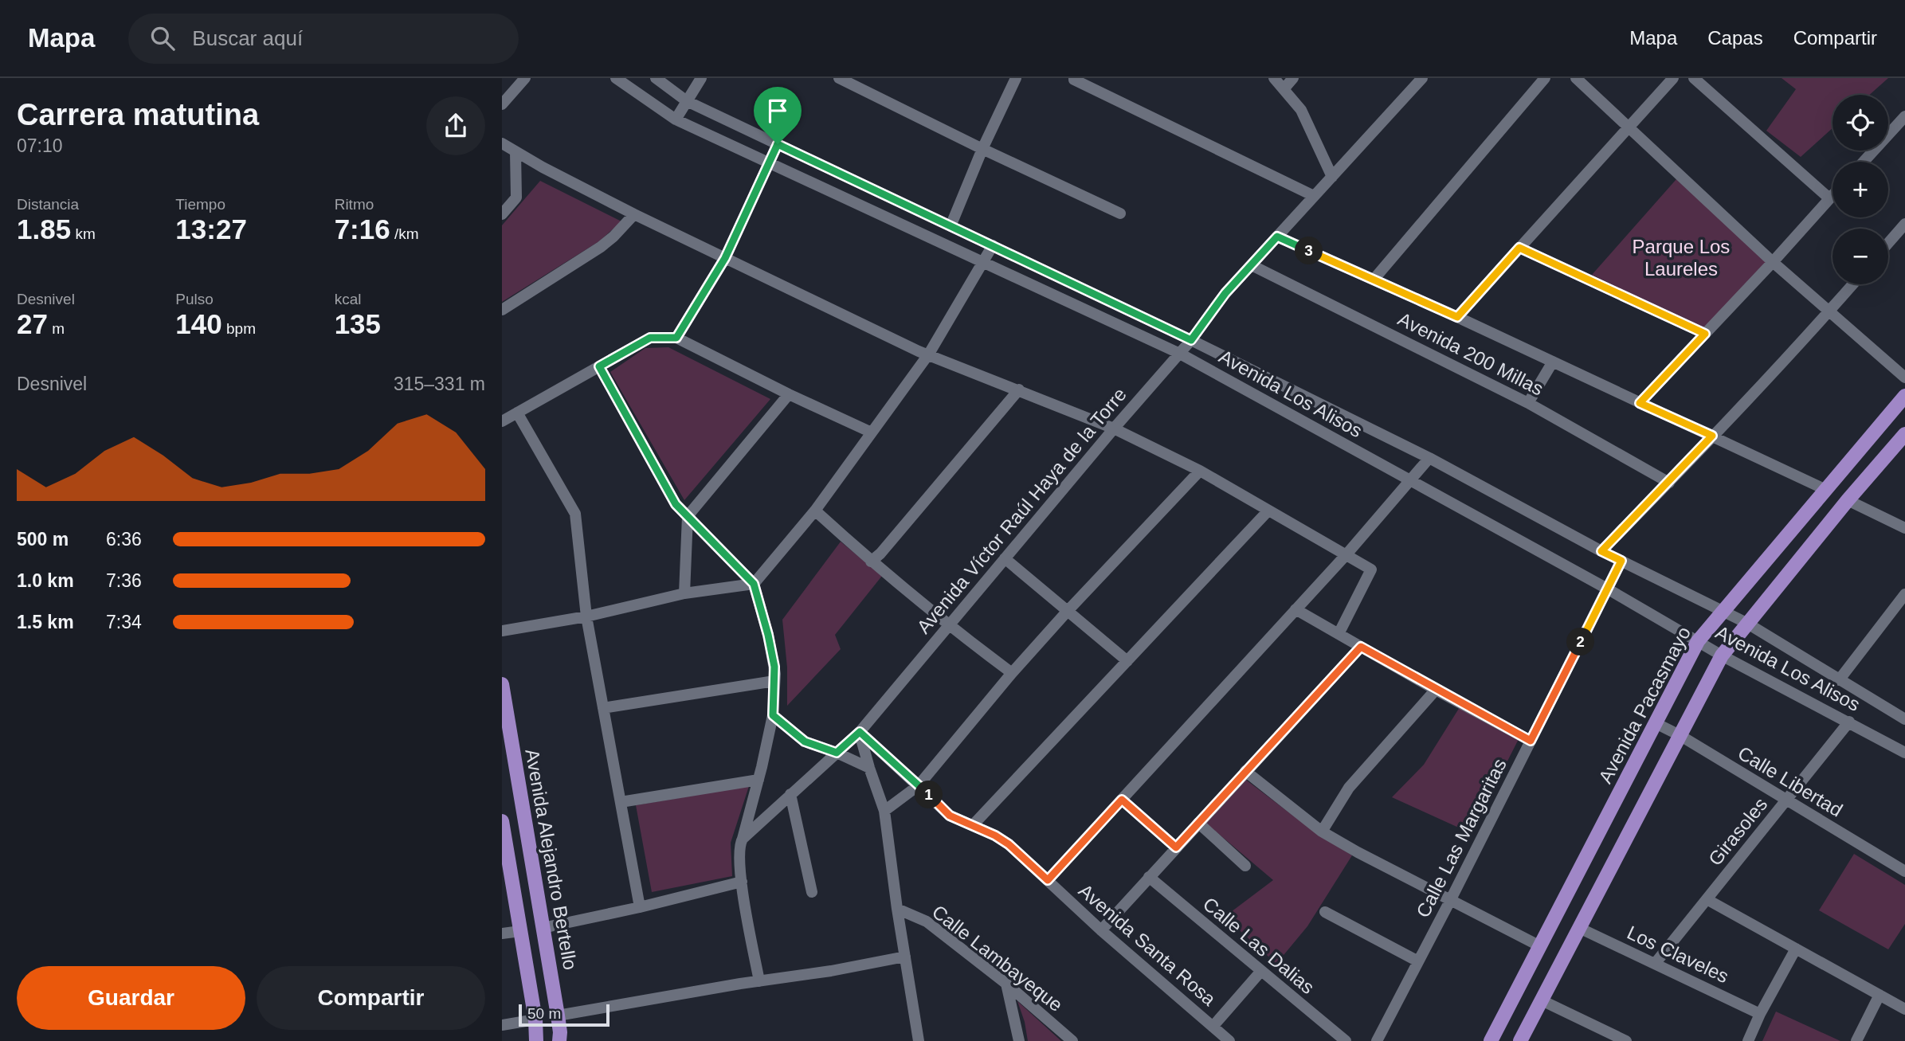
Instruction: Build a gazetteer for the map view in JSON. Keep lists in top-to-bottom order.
{
  "streets": {
    "main road": ["Avenida Pacasmayo", "Avenida Alejandro Bertello"],
    "street": [
      "Avenida 200 Millas",
      "Avenida Los Alisos",
      "Avenida Víctor Raúl Haya de la Torre",
      "Calle Libertad",
      "Girasoles",
      "Calle Las Margaritas",
      "Avenida Santa Rosa",
      "Calle Las Dalias",
      "Los Claveles",
      "Calle Lambayeque"
    ]
  },
  "crossings": [
    ["Avenida 200 Millas", "Avenida Víctor Raúl Haya de la Torre"],
    ["Avenida Los Alisos", "Avenida Víctor Raúl Haya de la Torre"],
    ["Avenida Los Alisos", "Avenida Pacasmayo"],
    ["Avenida Los Alisos", "Girasoles"],
    ["Avenida Los Alisos", "Calle Las Margaritas"],
    ["Avenida Víctor Raúl Haya de la Torre", "Avenida Santa Rosa"],
    ["Avenida Pacasmayo", "Calle Libertad"],
    ["Calle Libertad", "Girasoles"],
    ["Girasoles", "Los Claveles"]
  ],
  "parks": ["Parque Los Laureles"],
  "scale_bar": "50 m",
  "page": {
    "header": "Mapa",
    "search": "Buscar aquí",
    "nav": ["Mapa", "Capas", "Compartir"],
    "heading": ["Carrera matutina", "07:10"],
    "map_buttons": ["+", "−"],
    "stats": [
      ["Distancia", "1.85 km"],
      ["Tiempo", "13:27"],
      ["Ritmo", "7:16 /km"],
      ["Desnivel", "27 m"],
      ["Pulso", "140 bpm"],
      ["kcal", "135"]
    ],
    "pins": ["3", "2", "1"],
    "chart": ["Desnivel", "315–331 m"],
    "list": [
      {
        "name": "500 m",
        "note": "6:36"
      },
      {
        "name": "1.0 km",
        "note": "7:36"
      },
      {
        "name": "1.5 km",
        "note": "7:34"
      }
    ],
    "buttons": ["Guardar", "Compartir"],
    "scale": "50 m"
  }
}
